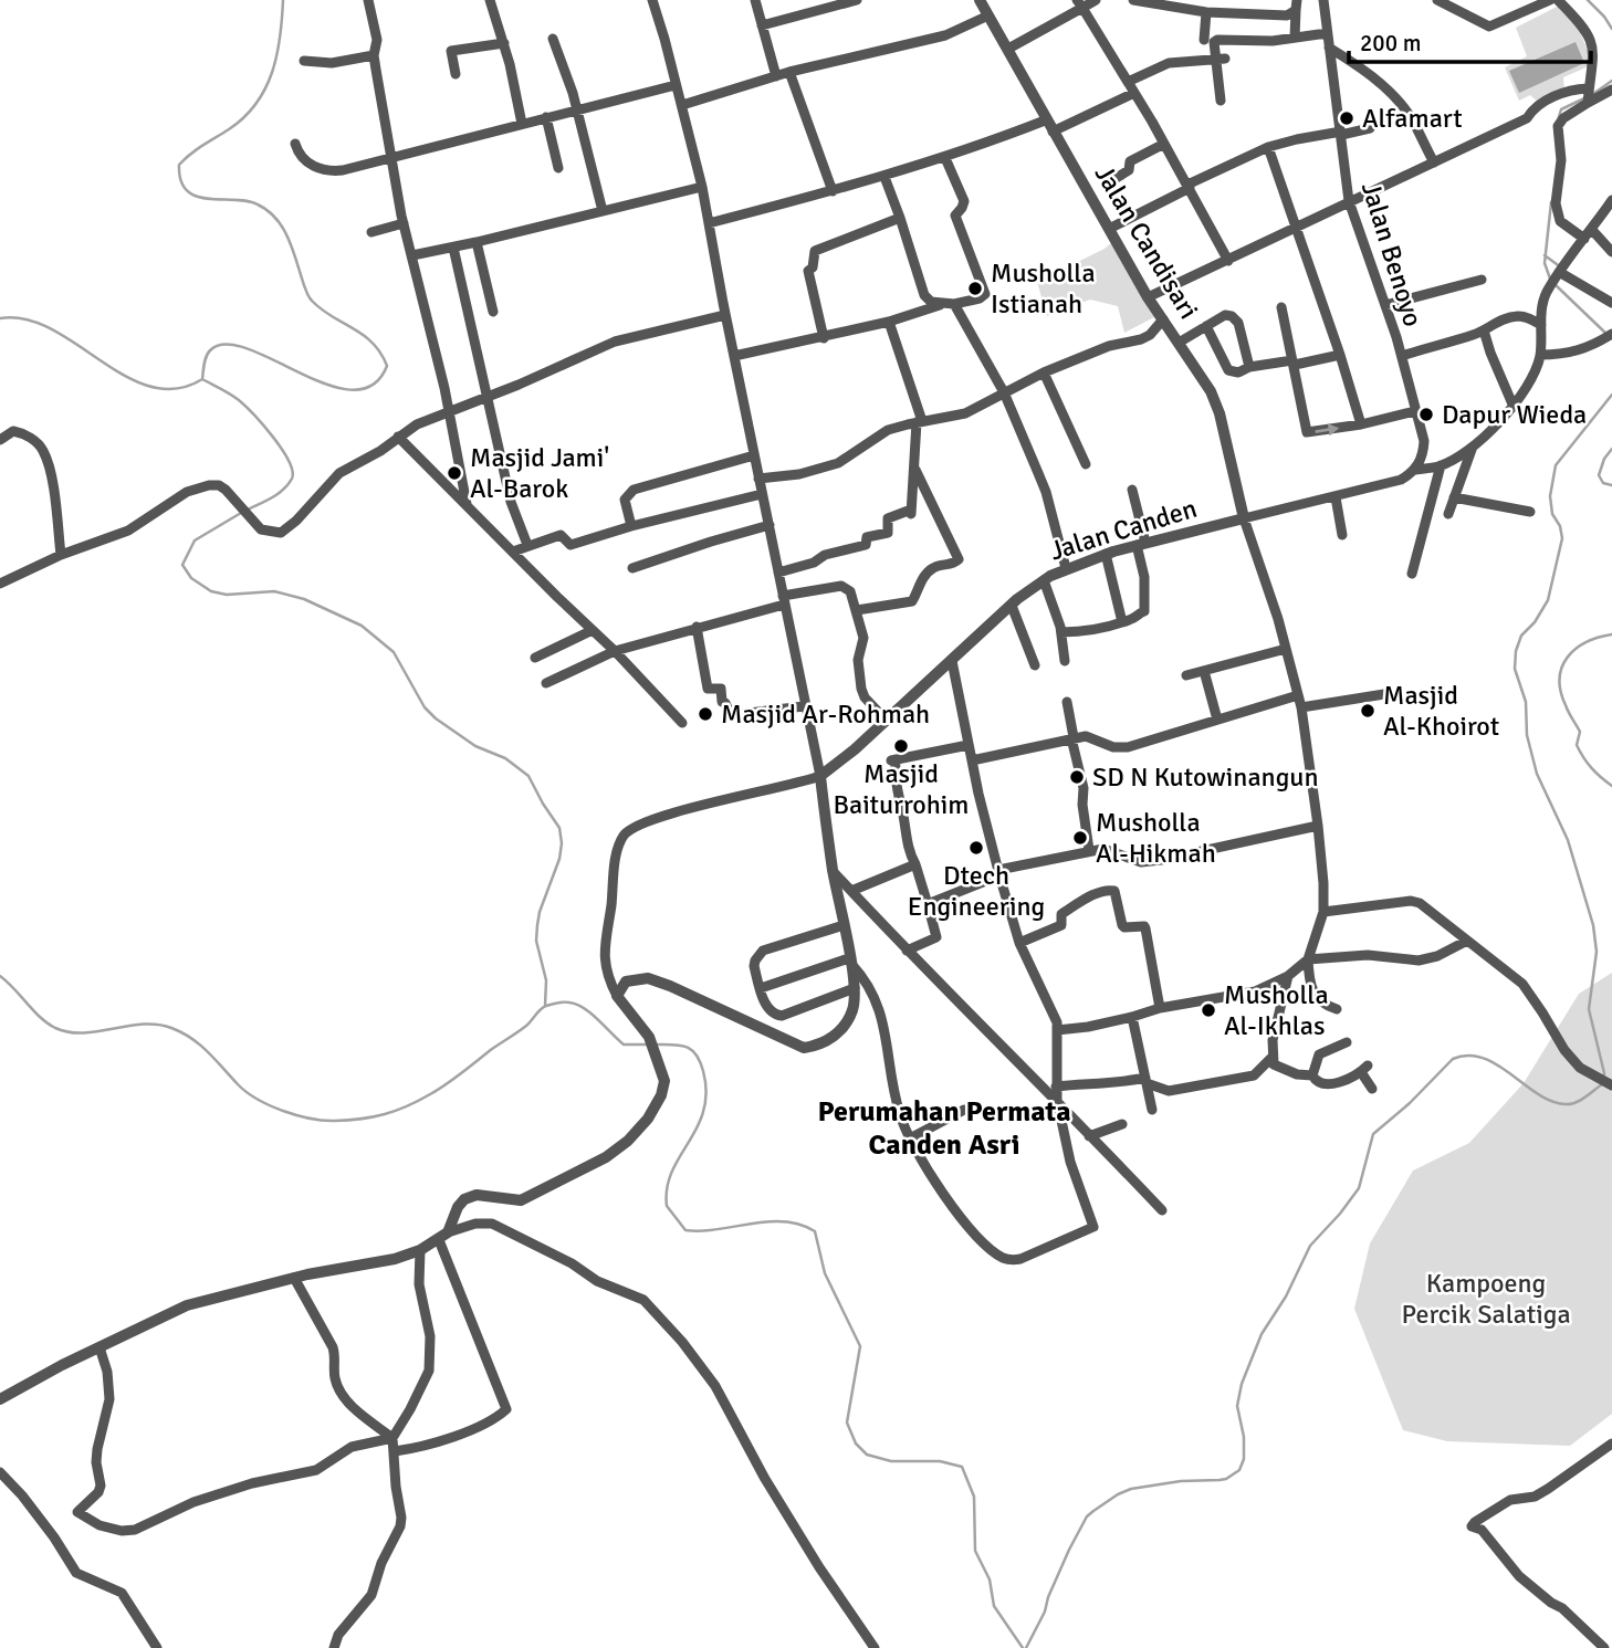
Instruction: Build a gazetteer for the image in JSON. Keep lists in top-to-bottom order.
{
  "streets": {
    "street": ["Jalan Candisari", "Jalan Benoyo", "Jalan Canden"]
  },
  "crossings": [
    ["Jalan Candisari", "Jalan Canden"],
    ["Jalan Benoyo", "Jalan Canden"]
  ],
  "districts": ["Perumahan Permata Canden Asri"],
  "parks": ["Kampoeng Percik Salatiga"],
  "places": [
    "Alfamart",
    "Musholla Istianah",
    "Dapur Wieda",
    "Masjid Jami' Al-Barok",
    "Masjid Al-Khoirot",
    "Masjid Ar-Rohmah",
    "Masjid Baiturrohim",
    "SD N Kutowinangun",
    "Musholla Al-Hikmah",
    "Dtech Engineering",
    "Musholla Al-Ikhlas"
  ],
  "scale_bar": "200 m"
}
